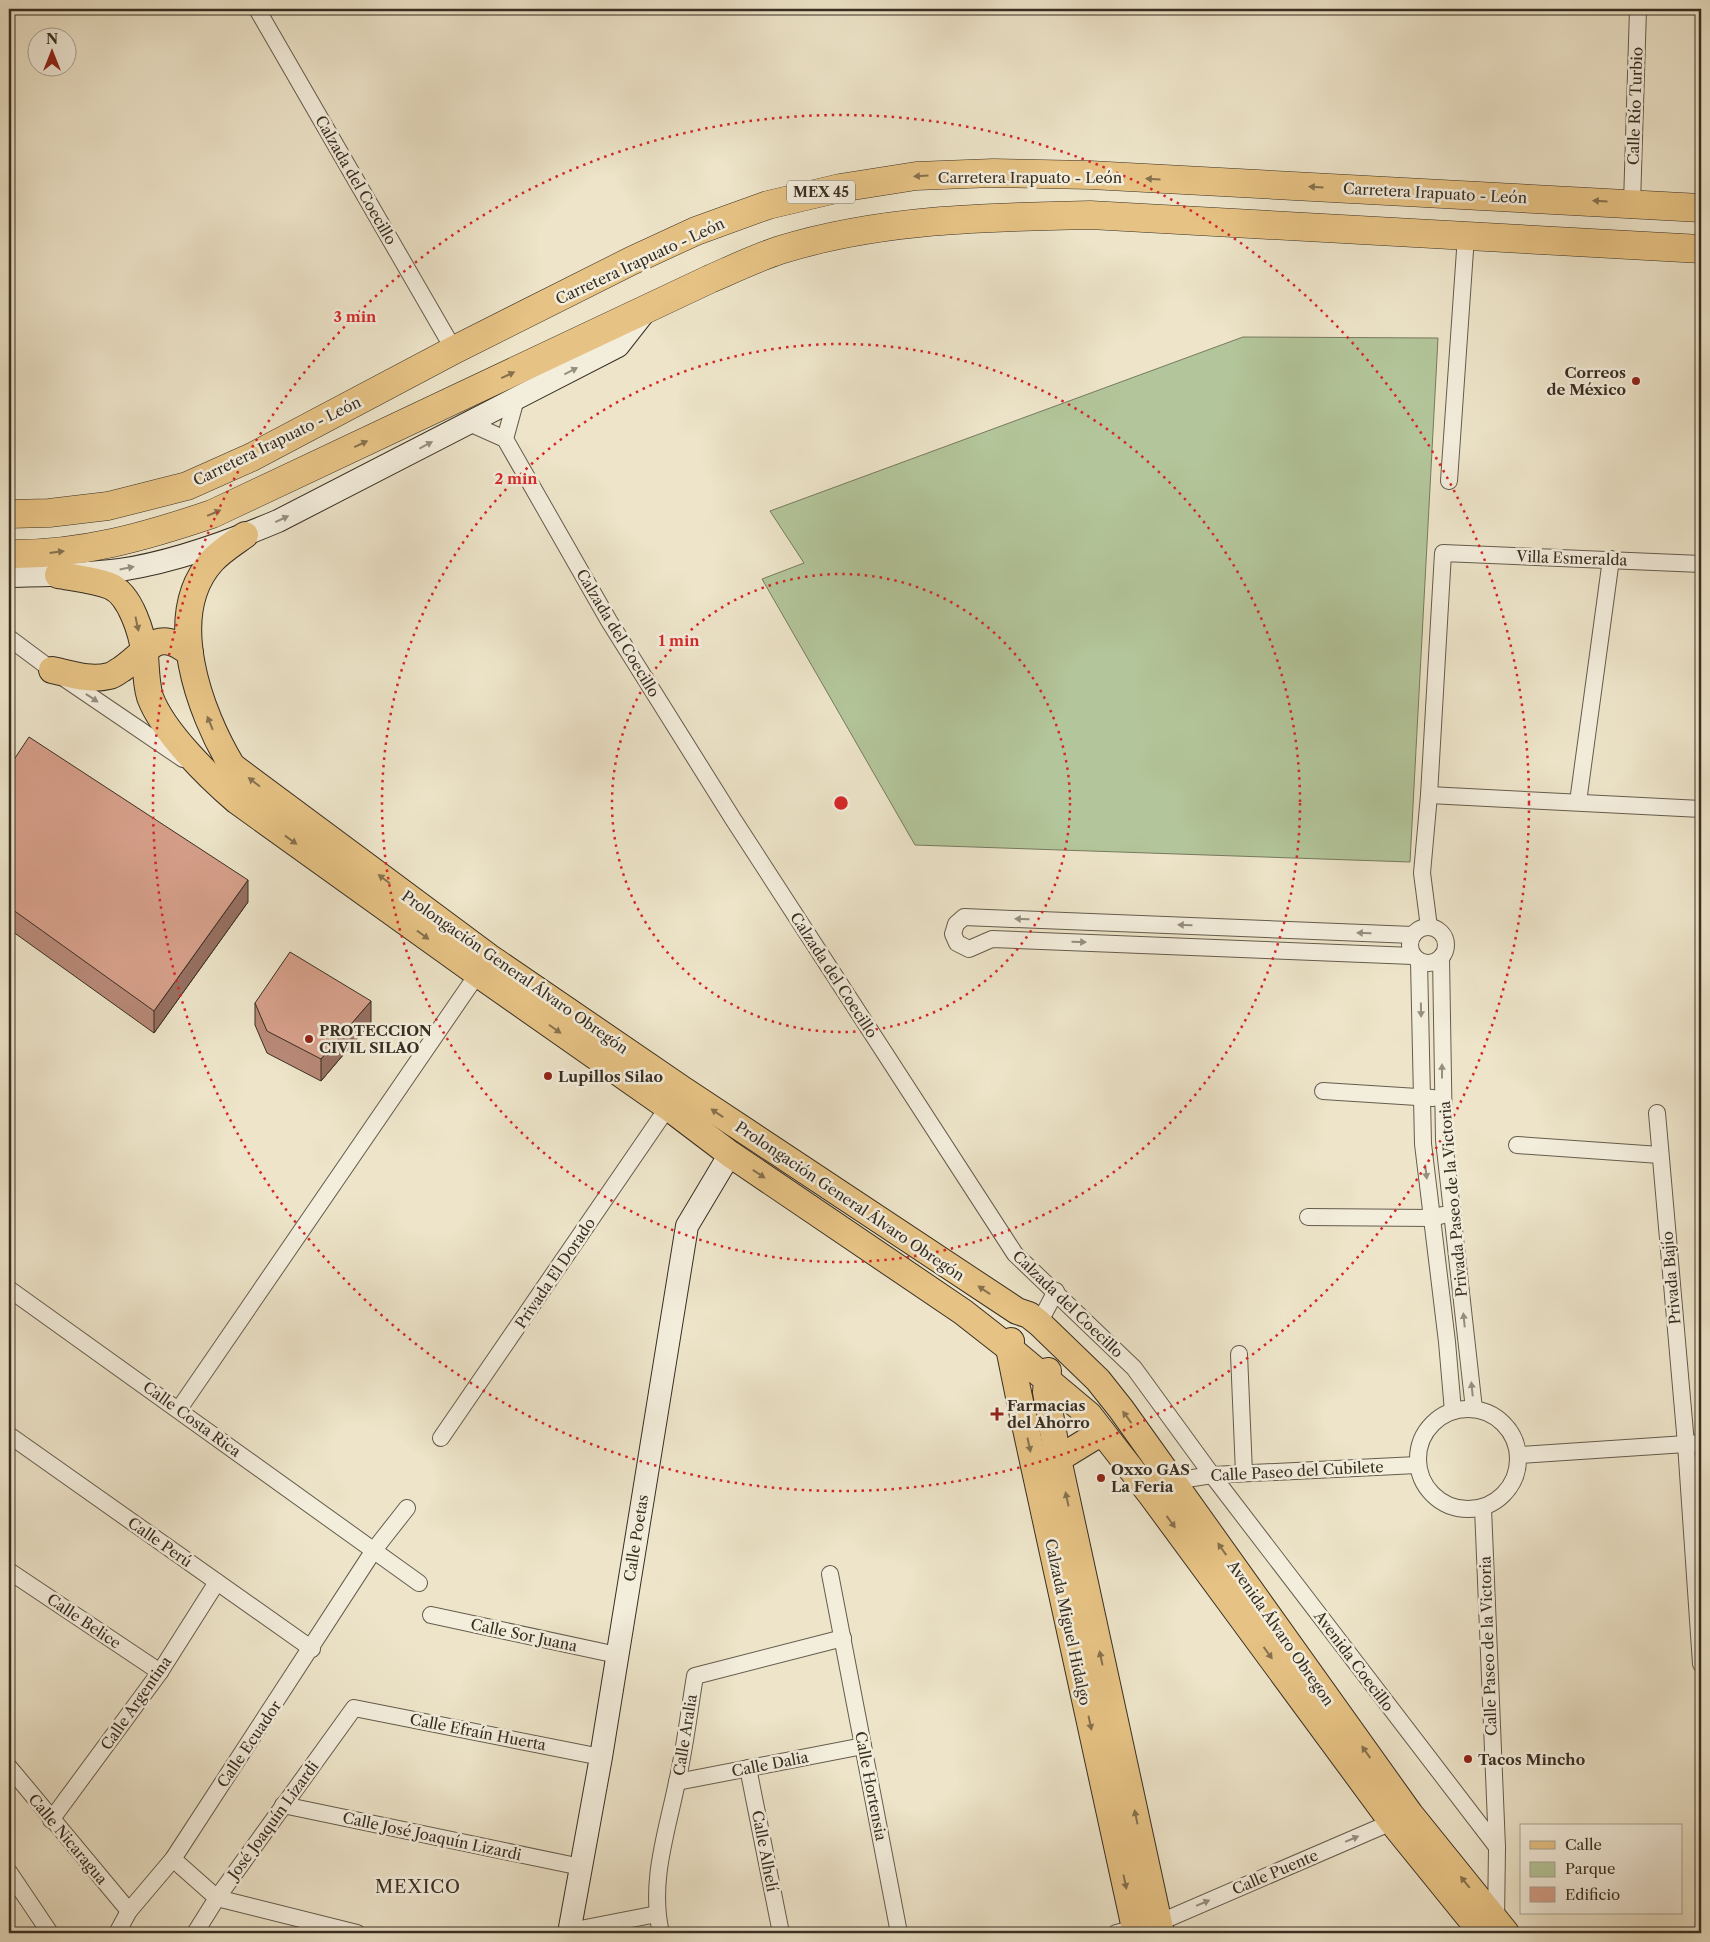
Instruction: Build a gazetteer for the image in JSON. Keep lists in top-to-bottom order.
{
  "streets": {
    "highway": ["Carretera Irapuato - León", "MEX 45"],
    "main road": ["Prolongación General Álvaro Obregón", "Calzada Miguel Hidalgo", "Avenida Álvaro Obregon"],
    "street": [
      "Calle Río Turbio",
      "Calzada del Coecillo",
      "Villa Esmeralda",
      "Privada Paseo de la Victoria",
      "Privada El Dorado",
      "Privada Bajío",
      "Calle Costa Rica",
      "Calle Paseo del Cubilete",
      "Calle Poetas",
      "Calle Perú",
      "Calle Belice",
      "Calle Sor Juana",
      "Calle Paseo de la Victoria",
      "Avenida Coecillo",
      "Calle Argentina",
      "Calle Efraín Huerta",
      "Calle Aralia",
      "Calle Ecuador",
      "Calle Dalia",
      "Calle Hortensia",
      "José Joaquín Lizardi",
      "Calle José Joaquín Lizardi",
      "Calle Nicaragua",
      "Calle Alhelí",
      "Calle Puente"
    ]
  },
  "crossings": [
    ["Calle Río Turbio", "Carretera Irapuato - León"],
    ["Carretera Irapuato - León", "Calzada del Coecillo"],
    ["Calzada del Coecillo", "Calle Paseo del Cubilete"],
    ["Calzada del Coecillo", "Avenida Coecillo"],
    ["Prolongación General Álvaro Obregón", "Privada El Dorado"],
    ["Prolongación General Álvaro Obregón", "Calle Poetas"],
    ["Prolongación General Álvaro Obregón", "Calzada Miguel Hidalgo"],
    ["Prolongación General Álvaro Obregón", "Avenida Álvaro Obregon"],
    ["Privada Paseo de la Victoria", "Calle Paseo del Cubilete"],
    ["Privada Paseo de la Victoria", "Calle Paseo de la Victoria"],
    ["Calle Costa Rica", "Calle Ecuador"],
    ["Calle Paseo del Cubilete", "Avenida Álvaro Obregon"],
    ["Calle Paseo del Cubilete", "Calle Paseo de la Victoria"],
    ["Calle Paseo del Cubilete", "Avenida Coecillo"],
    ["Calle Poetas", "Calle Sor Juana"],
    ["Calle Poetas", "Calle Efraín Huerta"],
    ["Calle Poetas", "Calle José Joaquín Lizardi"],
    ["Calle Perú", "Calle Argentina"],
    ["Calle Perú", "Calle Ecuador"],
    ["Calle Belice", "Calle Argentina"],
    ["Calzada Miguel Hidalgo", "Avenida Álvaro Obregon"],
    ["Calzada Miguel Hidalgo", "Calle Puente"],
    ["Avenida Álvaro Obregon", "Calle Paseo de la Victoria"],
    ["Avenida Álvaro Obregon", "Calle Puente"],
    ["Calle Paseo de la Victoria", "Avenida Coecillo"],
    ["Calle Argentina", "Calle Nicaragua"],
    ["Calle Efraín Huerta", "José Joaquín Lizardi"],
    ["Calle Aralia", "Calle Dalia"],
    ["Calle Aralia", "Calle Hortensia"],
    ["Calle Ecuador", "Calle Nicaragua"],
    ["Calle Dalia", "Calle Hortensia"],
    ["Calle Dalia", "Calle Alhelí"],
    ["José Joaquín Lizardi", "Calle José Joaquín Lizardi"]
  ],
  "one_way": ["Calle Puente"],
  "districts": ["MEXICO"],
  "places": {
    "other": [
      "Correos de México",
      "PROTECCION CIVIL SILAO",
      "Lupillos Silao",
      "Oxxo GAS La Feria",
      "Tacos Mincho"
    ],
    "health": ["Farmacias del Ahorro"]
  },
  "legend": ["Calle", "Parque", "Edificio"],
  "north": "top",
  "rings": ["3 min", "2 min", "1 min"]
}
